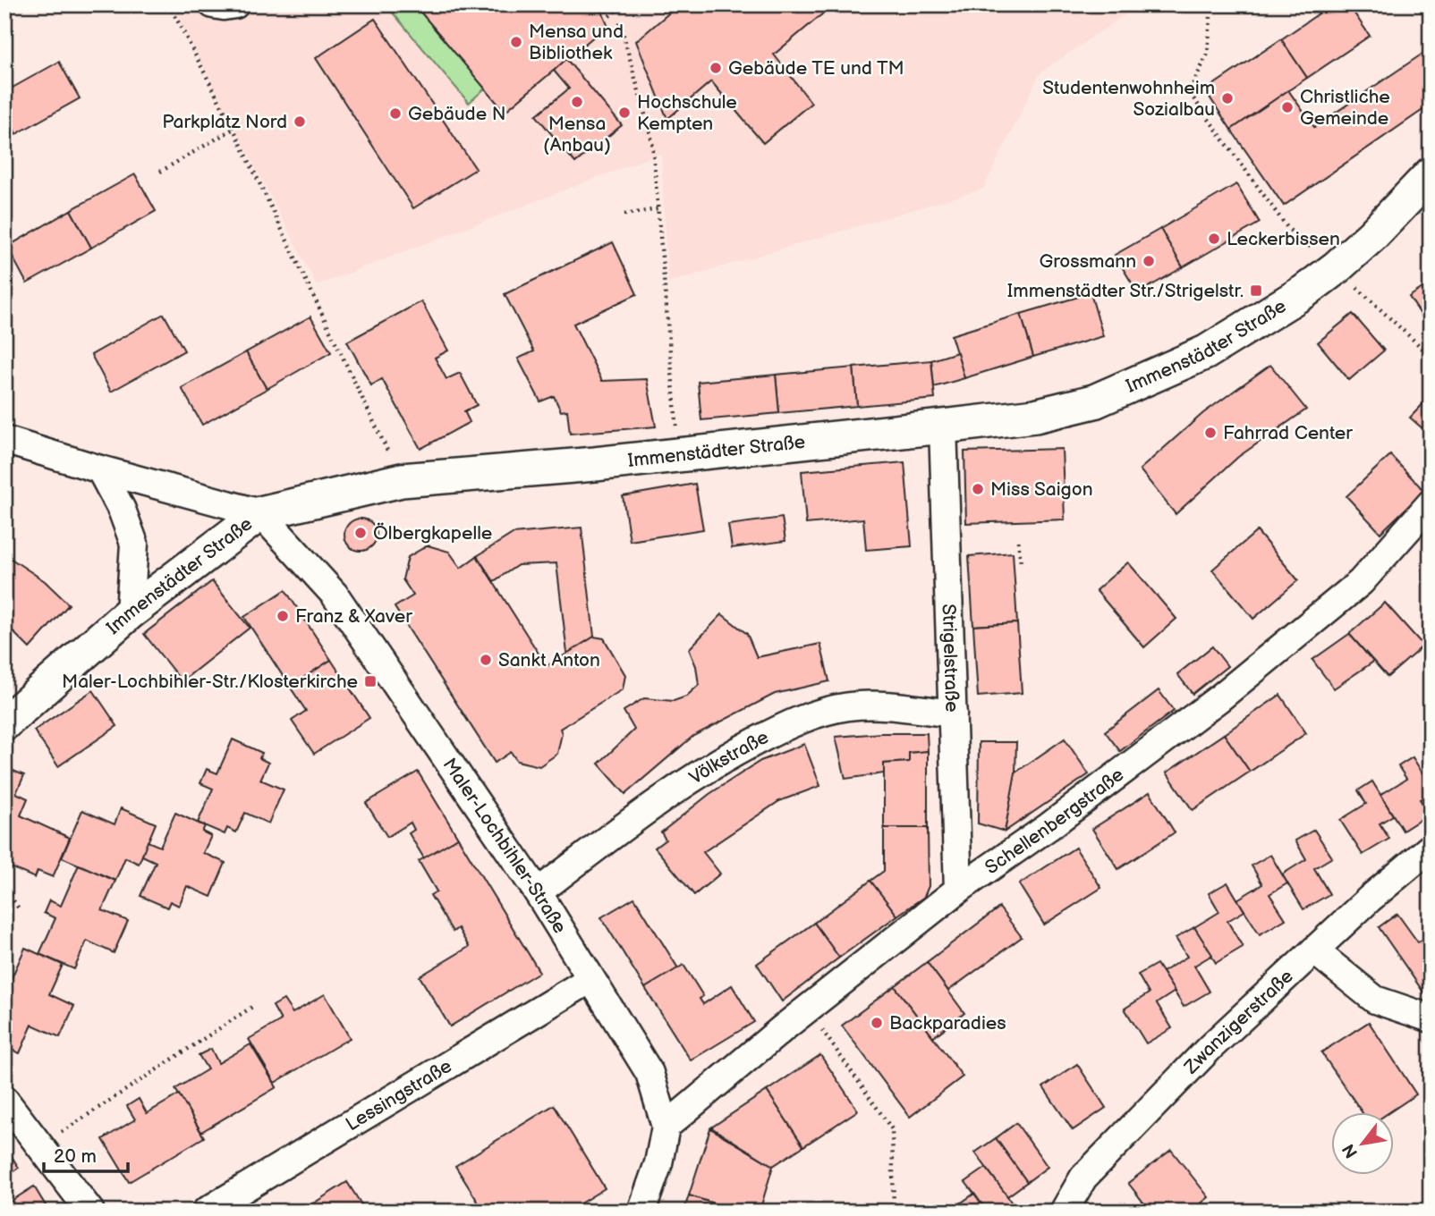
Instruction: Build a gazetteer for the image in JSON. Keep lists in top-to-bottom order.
{
  "streets": {
    "street": [
      "Immenstädter Straße",
      "Strigelstraße",
      "Völkstraße",
      "Schellenbergstraße",
      "Maler-Lochbihler-Straße",
      "Zwanzigerstraße",
      "Lessingstraße"
    ]
  },
  "crossings": [
    ["Immenstädter Straße", "Strigelstraße"],
    ["Immenstädter Straße", "Maler-Lochbihler-Straße"],
    ["Strigelstraße", "Völkstraße"],
    ["Strigelstraße", "Schellenbergstraße"],
    ["Völkstraße", "Maler-Lochbihler-Straße"],
    ["Schellenbergstraße", "Maler-Lochbihler-Straße"],
    ["Maler-Lochbihler-Straße", "Lessingstraße"]
  ],
  "places": {
    "other": [
      "Mensa und Bibliothek",
      "Gebäude TE und TM",
      "Studentenwohnheim Sozialbau",
      "Mensa (Anbau)",
      "Christliche Gemeinde",
      "Hochschule Kempten",
      "Gebäude N",
      "Parkplatz Nord",
      "Leckerbissen",
      "Grossmann",
      "Fahrrad Center",
      "Miss Saigon",
      "Ölbergkapelle",
      "Franz & Xaver",
      "Sankt Anton",
      "Backparadies"
    ],
    "transit": ["Immenstädter Str./Strigelstr.", "Maler-Lochbihler-Str./Klosterkirche"]
  },
  "scale_bar": "20 m",
  "north": "bottom left"
}
